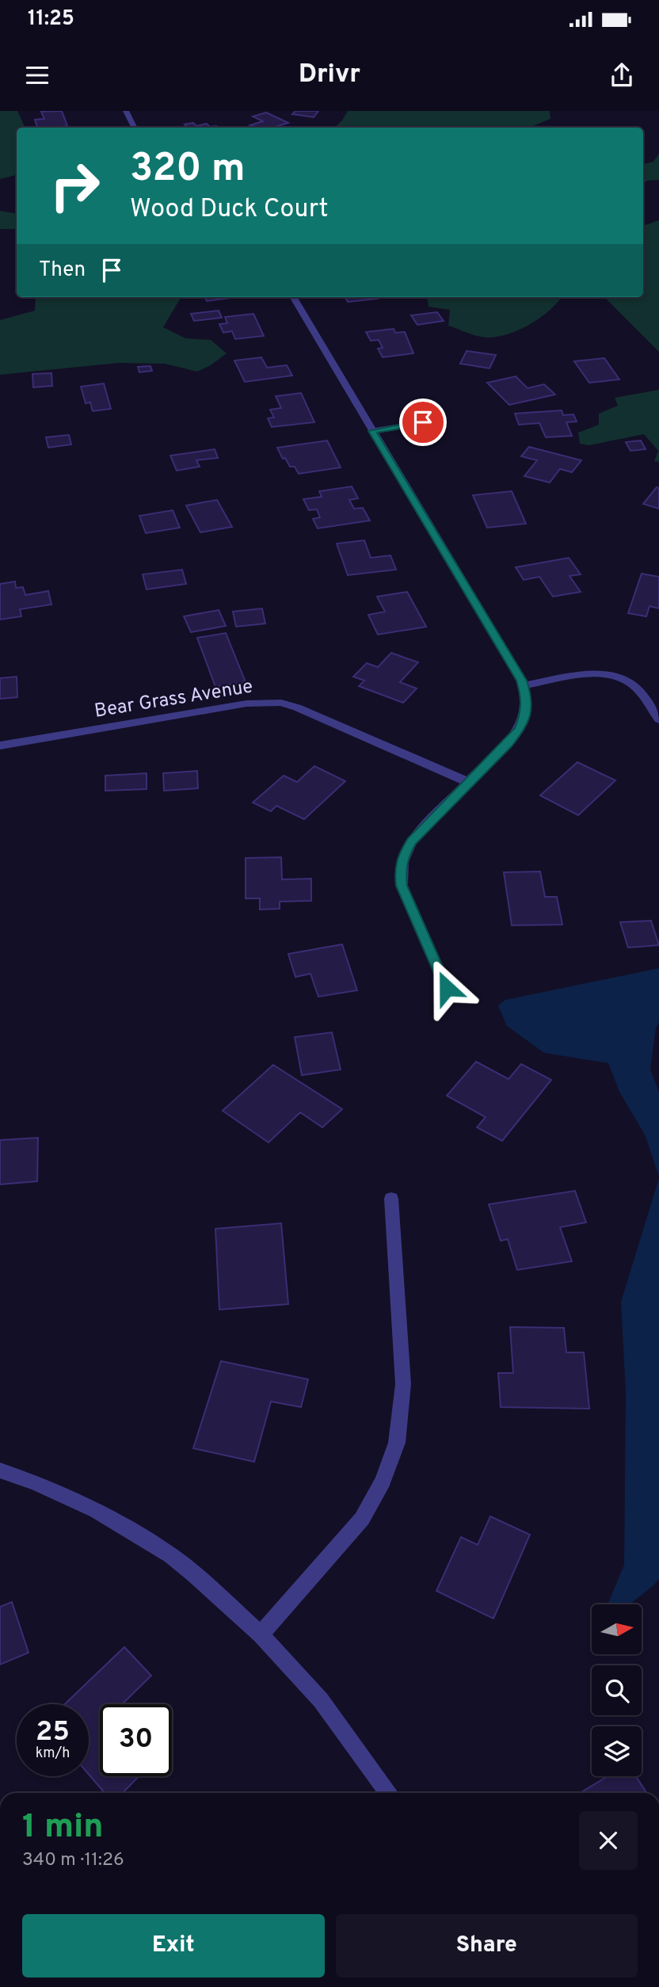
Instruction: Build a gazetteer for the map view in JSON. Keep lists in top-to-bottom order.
{
  "streets": {
    "street": ["Bear Grass Avenue"]
  },
  "north": "right",
  "page": {
    "status": "11:25",
    "header": "Drivr",
    "turn": ["320 m", "Wood Duck Court"],
    "then": "Then",
    "speed": "25 km/h",
    "limit": "30",
    "heading": ["1 min", "340 m · 11:26"],
    "buttons": ["Exit", "Share"]
  }
}
